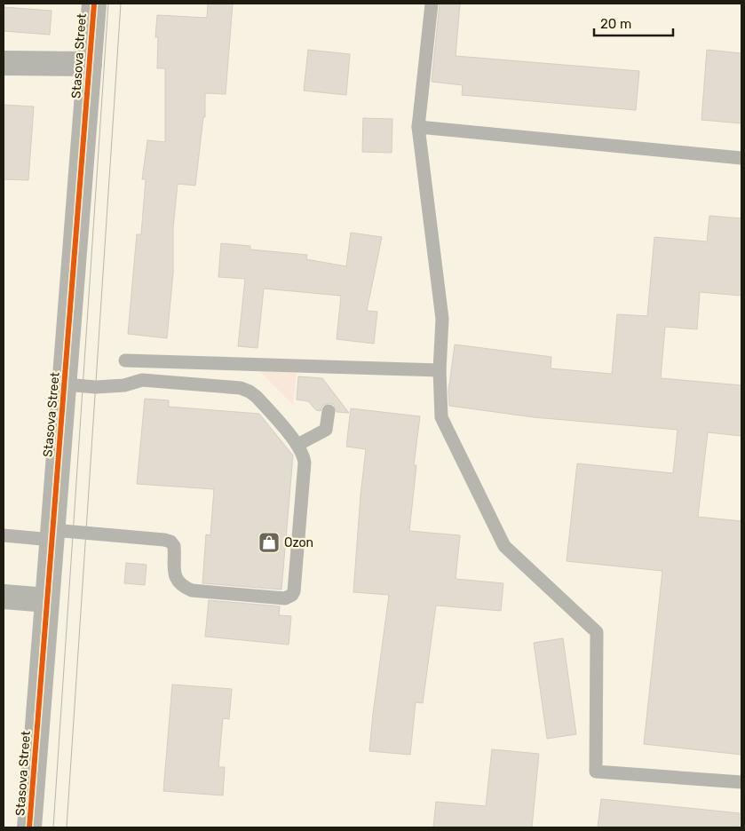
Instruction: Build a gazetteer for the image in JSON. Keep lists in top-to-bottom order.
{
  "streets": {
    "street": ["Stasova Street"]
  },
  "places": {
    "shop": ["Ozon"]
  },
  "scale_bar": "20 m"
}
